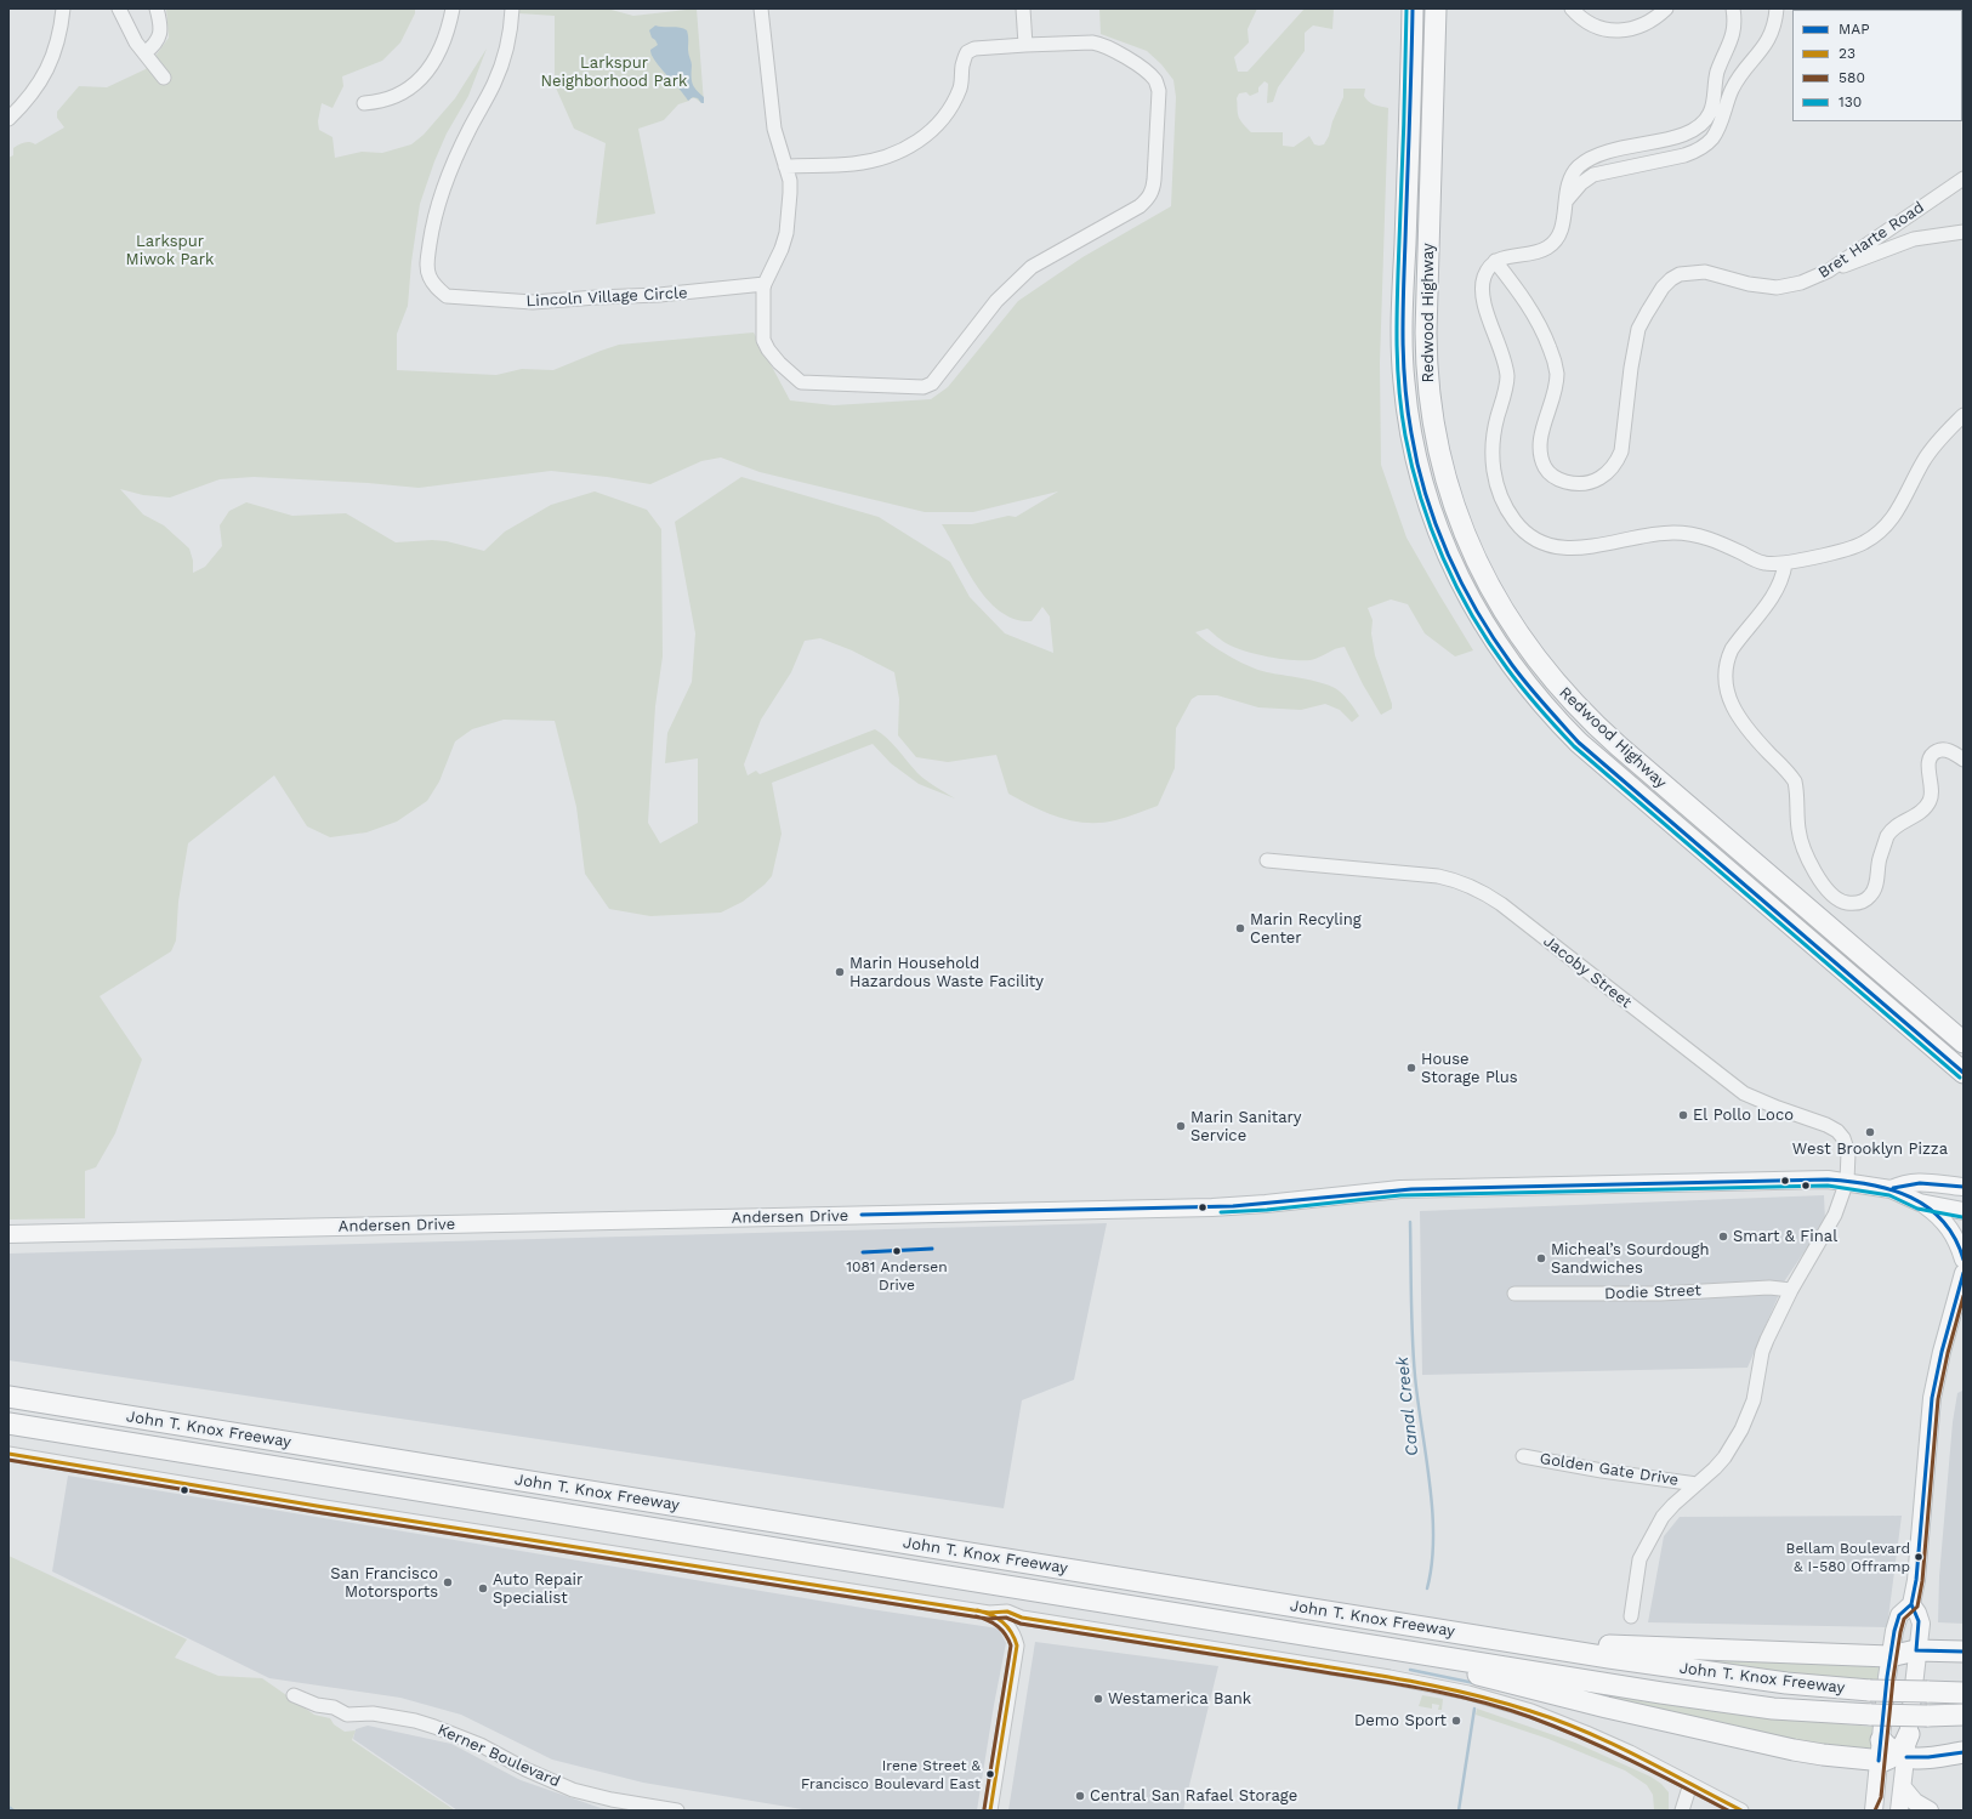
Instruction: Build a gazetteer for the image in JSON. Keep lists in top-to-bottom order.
{
  "streets": {
    "highway": ["Redwood Highway", "John T. Knox Freeway"],
    "main road": ["Andersen Drive"],
    "street": [
      "Bret Harte Road",
      "Lincoln Village Circle",
      "Jacoby Street",
      "Dodie Street",
      "Golden Gate Drive",
      "Kerner Boulevard"
    ]
  },
  "crossings": [
    ["Jacoby Street", "Andersen Drive"],
    ["Jacoby Street", "Dodie Street"],
    ["Jacoby Street", "Golden Gate Drive"]
  ],
  "water": ["Canal Creek"],
  "parks": ["Larkspur Neighborhood Park", "Larkspur Miwok Park"],
  "places": [
    "Marin Recyling Center",
    "Marin Household Hazardous Waste Facility",
    "House Storage Plus",
    "El Pollo Loco",
    "Marin Sanitary Service",
    "West Brooklyn Pizza",
    "Smart & Final",
    "1081 Andersen Drive",
    "Micheal’s Sourdough Sandwiches",
    "Bellam Boulevard & I-580 Offramp",
    "San Francisco Motorsports",
    "Auto Repair Specialist",
    "Westamerica Bank",
    "Demo Sport",
    "Irene Street & Francisco Boulevard East",
    "Central San Rafael Storage"
  ],
  "lines": [
    "transit line MAP",
    "transit line 130",
    "transit line 580",
    "transit line 23"
  ],
  "legend": [
    "MAP",
    "23",
    "580",
    "130"
  ]
}
